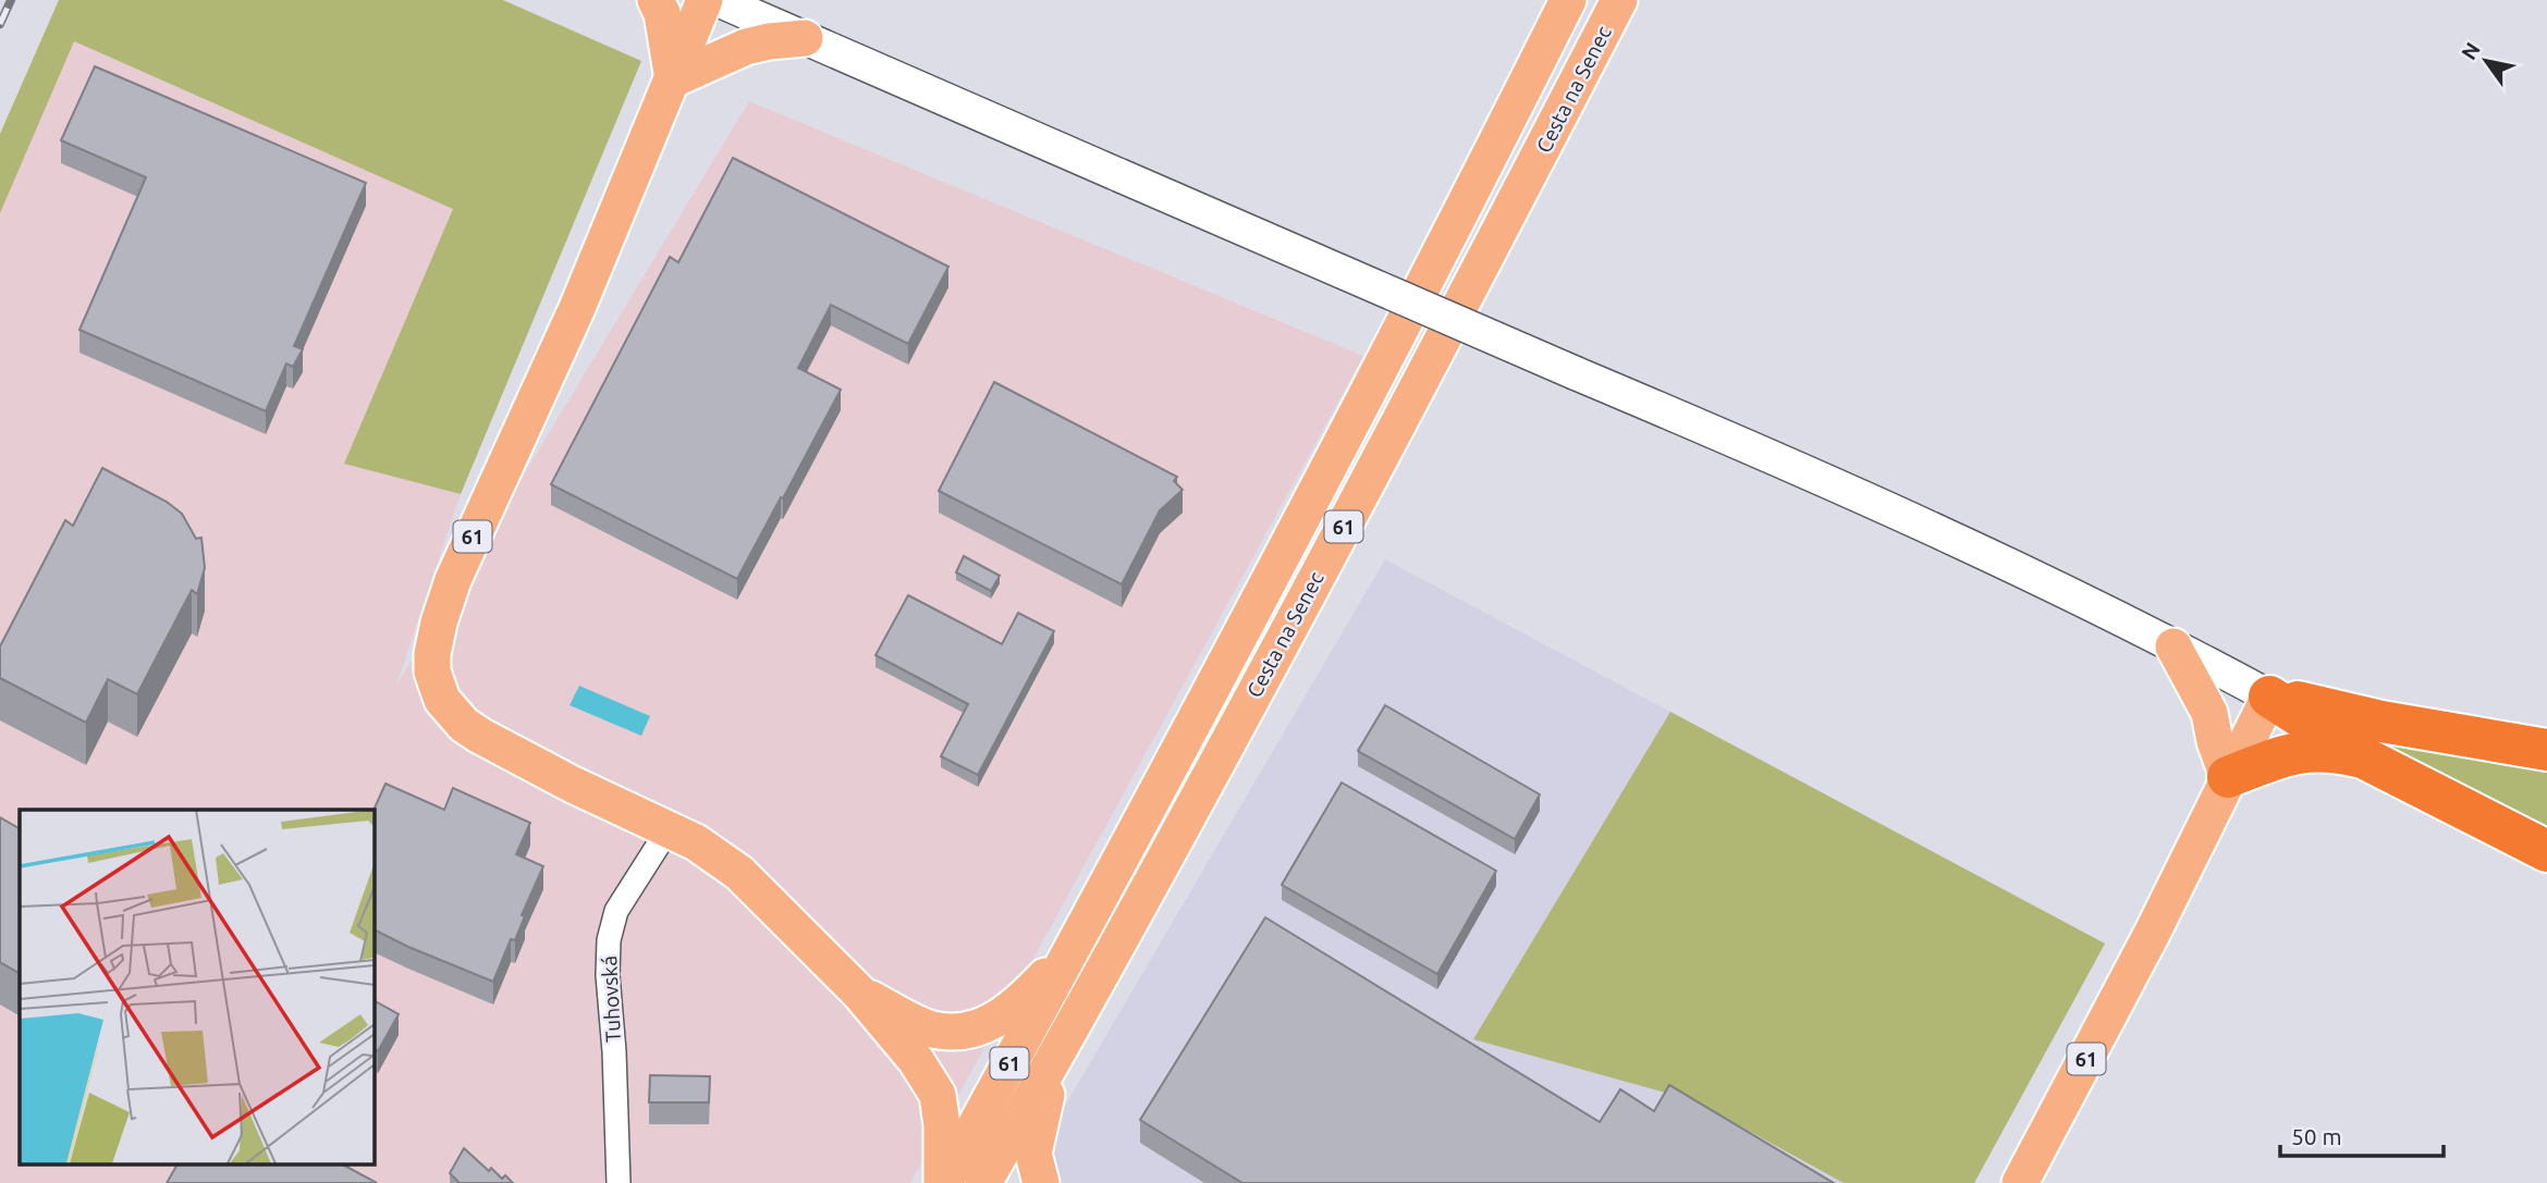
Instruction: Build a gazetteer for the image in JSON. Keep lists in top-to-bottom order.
{
  "streets": {
    "main road": ["Cesta na Senec", "61"],
    "street": ["Tuhovská"]
  },
  "crossings": [
    ["Cesta na Senec", "61"],
    ["61", "Tuhovská"]
  ],
  "scale_bar": "50 m",
  "north": "top left"
}
